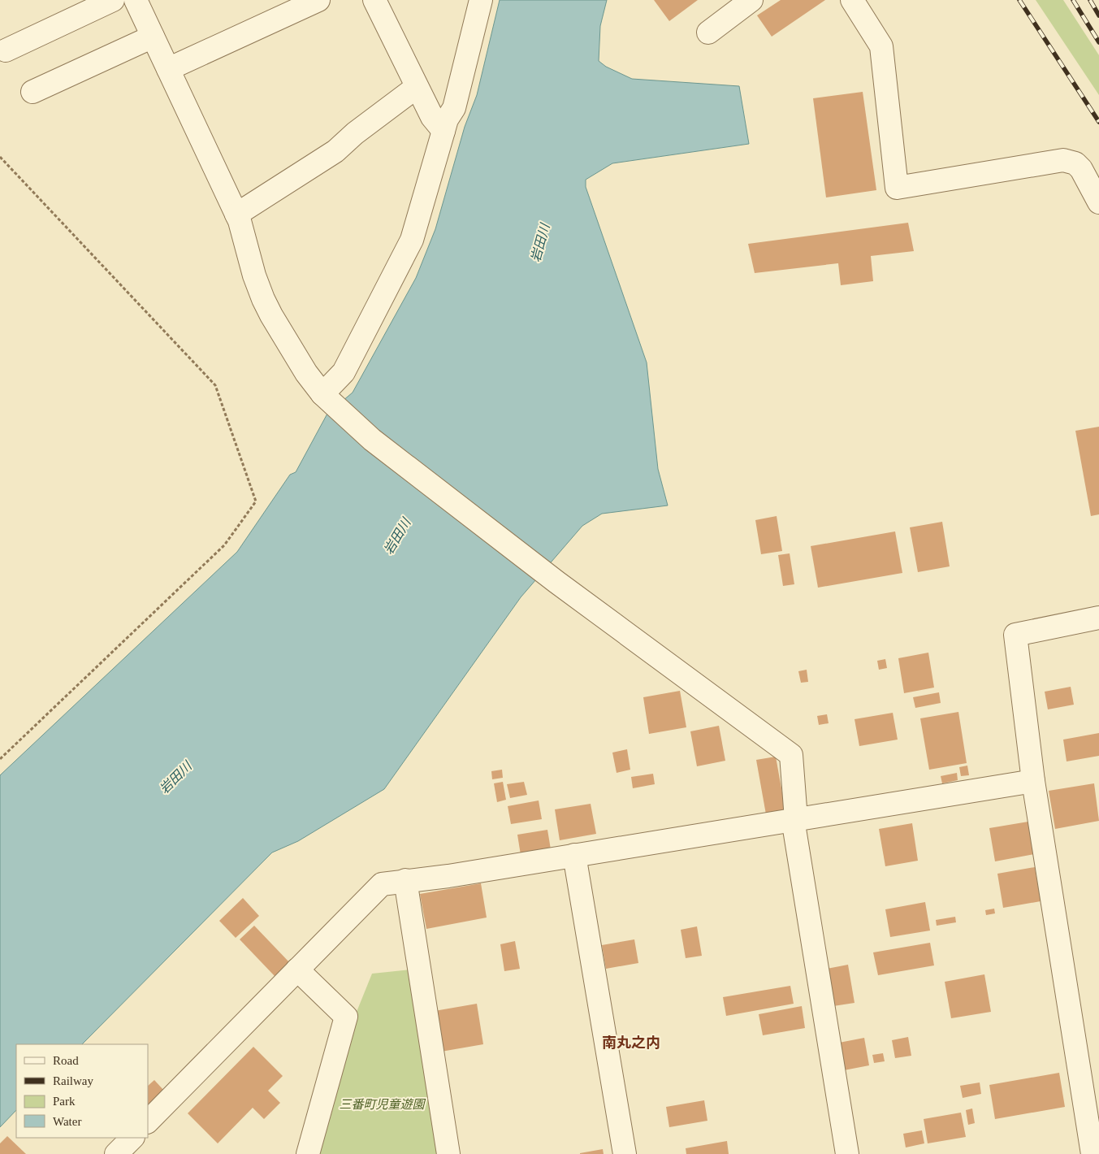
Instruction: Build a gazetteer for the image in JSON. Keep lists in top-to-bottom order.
{
  "districts": ["南丸之内"],
  "water": ["岩田川"],
  "parks": ["三番町児童遊園"],
  "legend": [
    "Road",
    "Railway",
    "Park",
    "Water"
  ]
}
